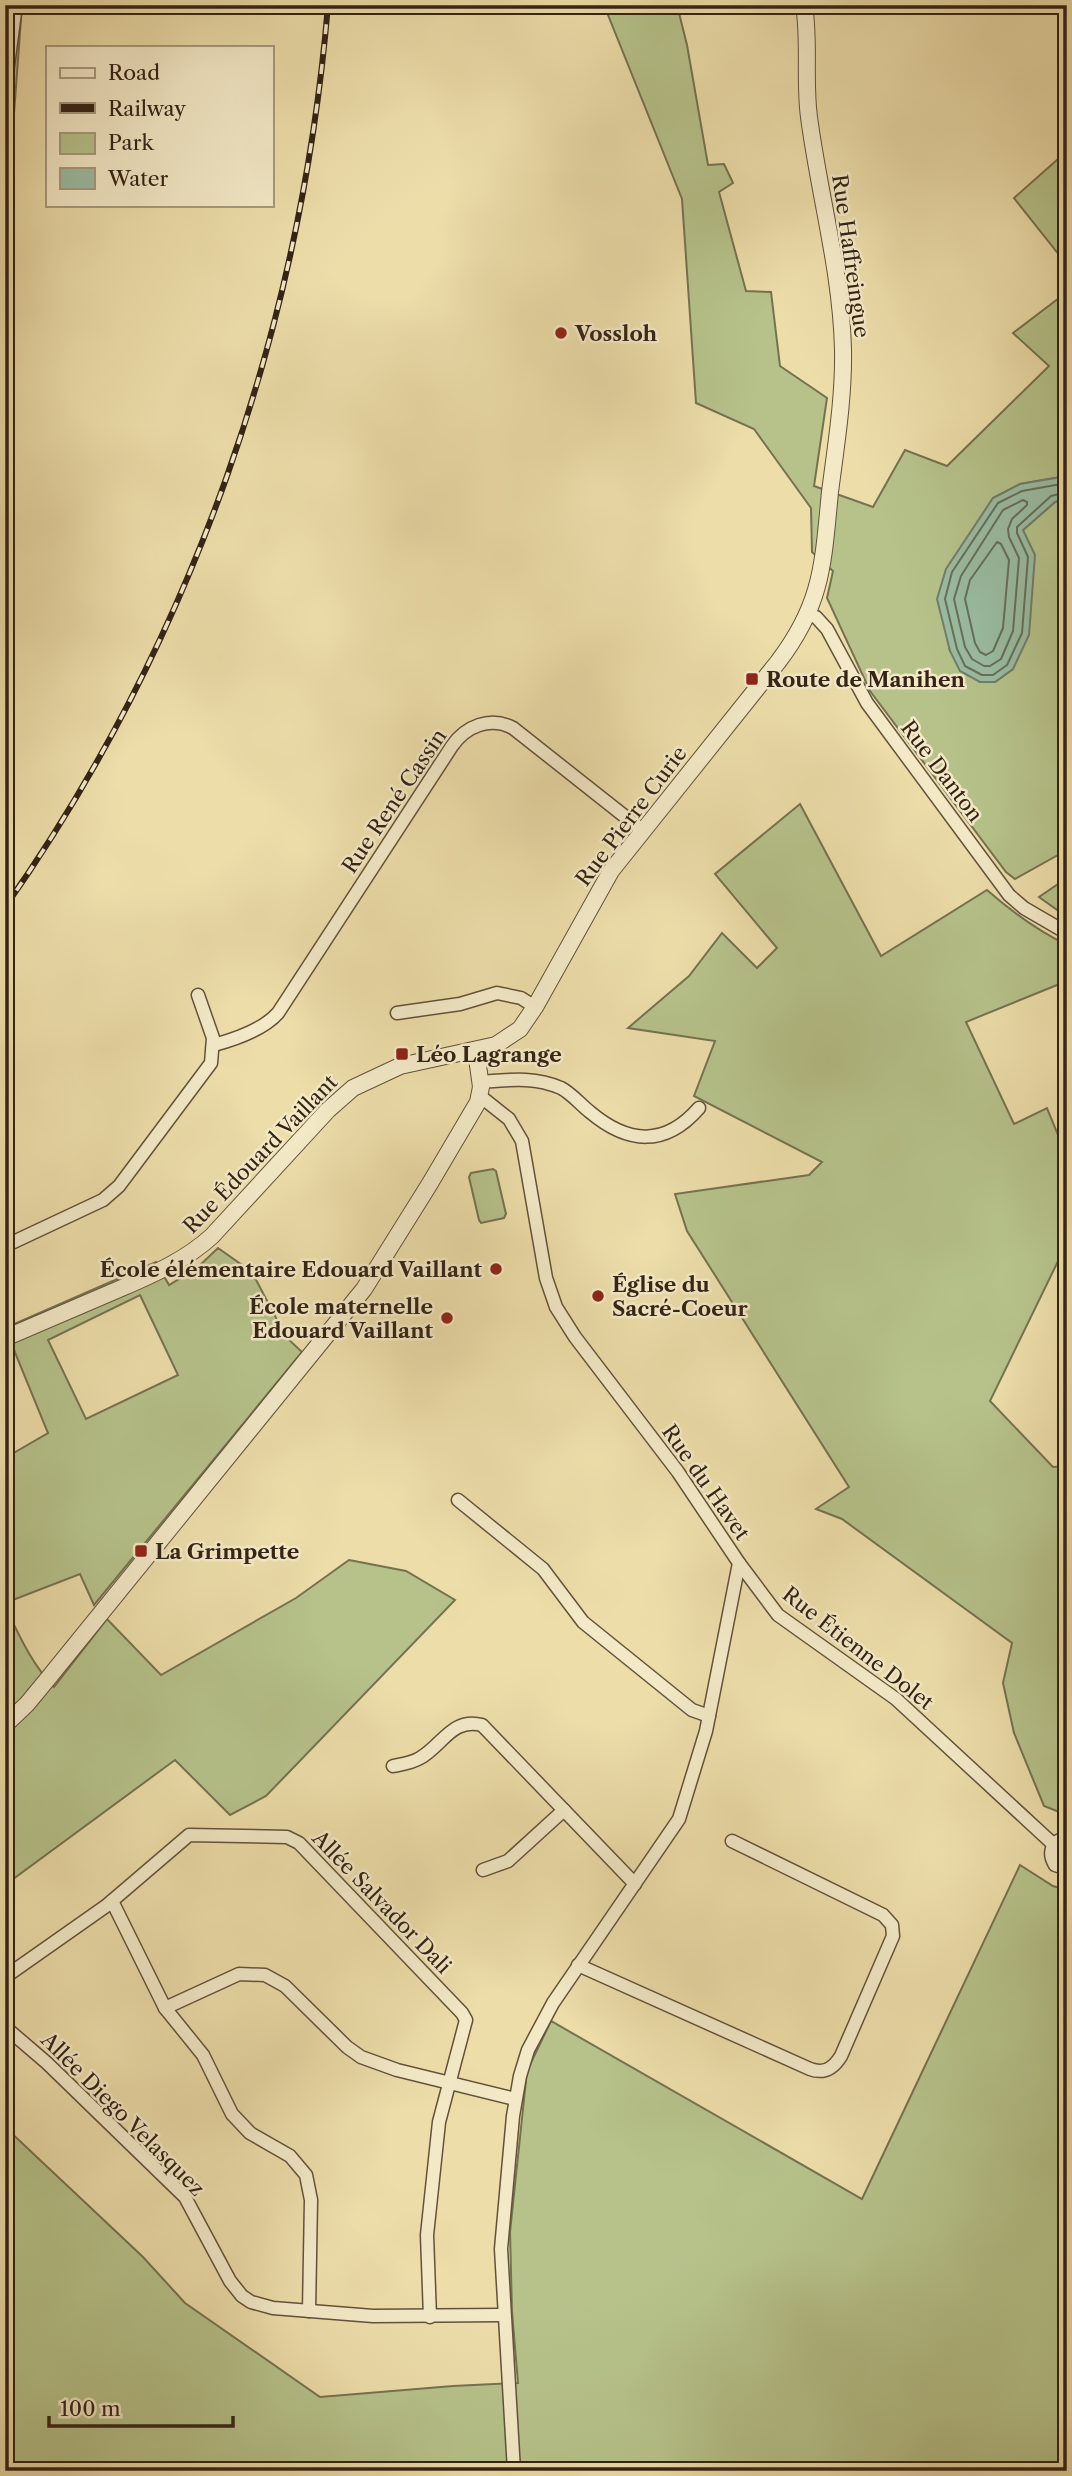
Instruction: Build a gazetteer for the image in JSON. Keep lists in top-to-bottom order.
{
  "streets": {
    "street": [
      "Rue Haffreingue",
      "Rue Danton",
      "Rue René Cassin",
      "Rue Pierre Curie",
      "Rue Édouard Vaillant",
      "Rue du Havet",
      "Rue Étienne Dolet",
      "Allée Salvador Dali",
      "Allée Diego Velasquez"
    ]
  },
  "crossings": [
    ["Rue Haffreingue", "Rue Pierre Curie"],
    ["Rue Danton", "Rue Pierre Curie"],
    ["Rue René Cassin", "Rue Pierre Curie"],
    ["Rue Pierre Curie", "Rue Édouard Vaillant"],
    ["Rue du Havet", "Rue Étienne Dolet"],
    ["Rue du Havet", "Allée Diego Velasquez"],
    ["Allée Salvador Dali", "Allée Diego Velasquez"]
  ],
  "places": {
    "other": [
      "Vossloh",
      "École élémentaire Edouard Vaillant",
      "Église du Sacré-Coeur",
      "École maternelle Edouard Vaillant"
    ],
    "transit": ["Route de Manihen", "Léo Lagrange", "La Grimpette"]
  },
  "legend": [
    "Road",
    "Railway",
    "Park",
    "Water"
  ],
  "scale_bar": "100 m"
}
